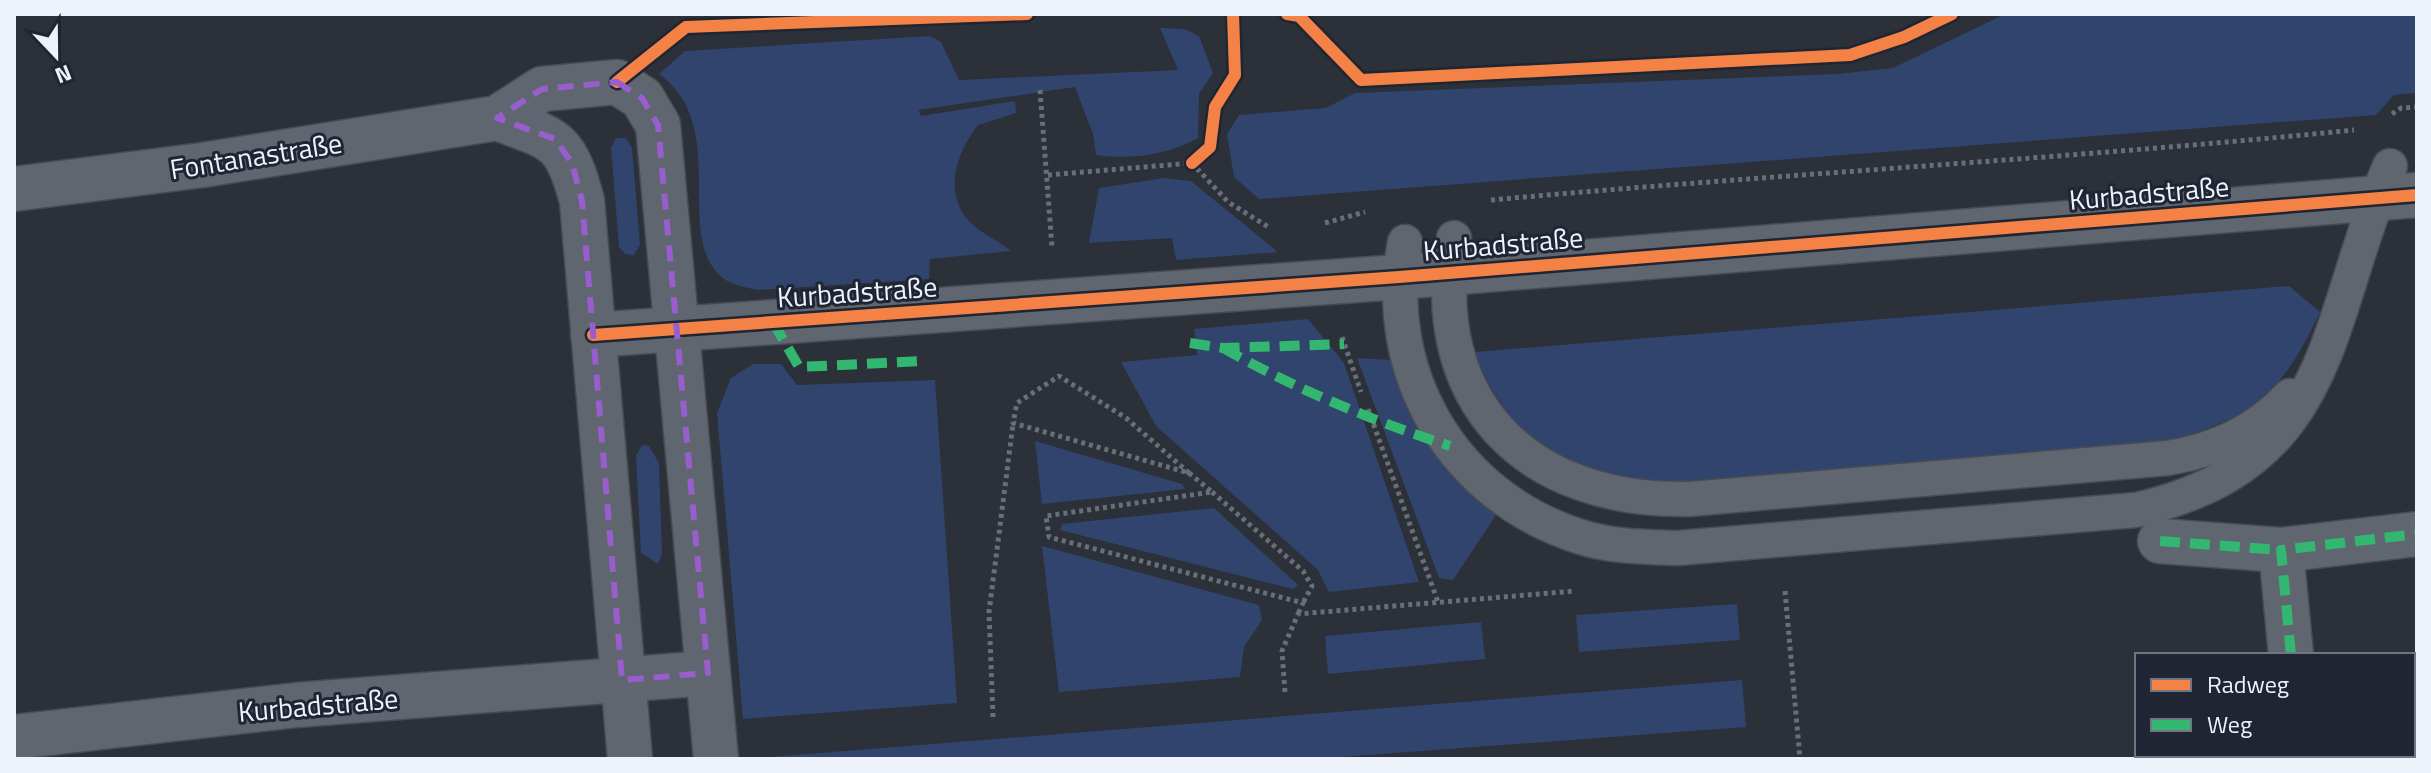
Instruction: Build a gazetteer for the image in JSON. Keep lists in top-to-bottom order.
{
  "streets": {
    "street": ["Fontanastraße", "Kurbadstraße"]
  },
  "legend": ["Radweg", "Weg"],
  "north": "bottom"
}
